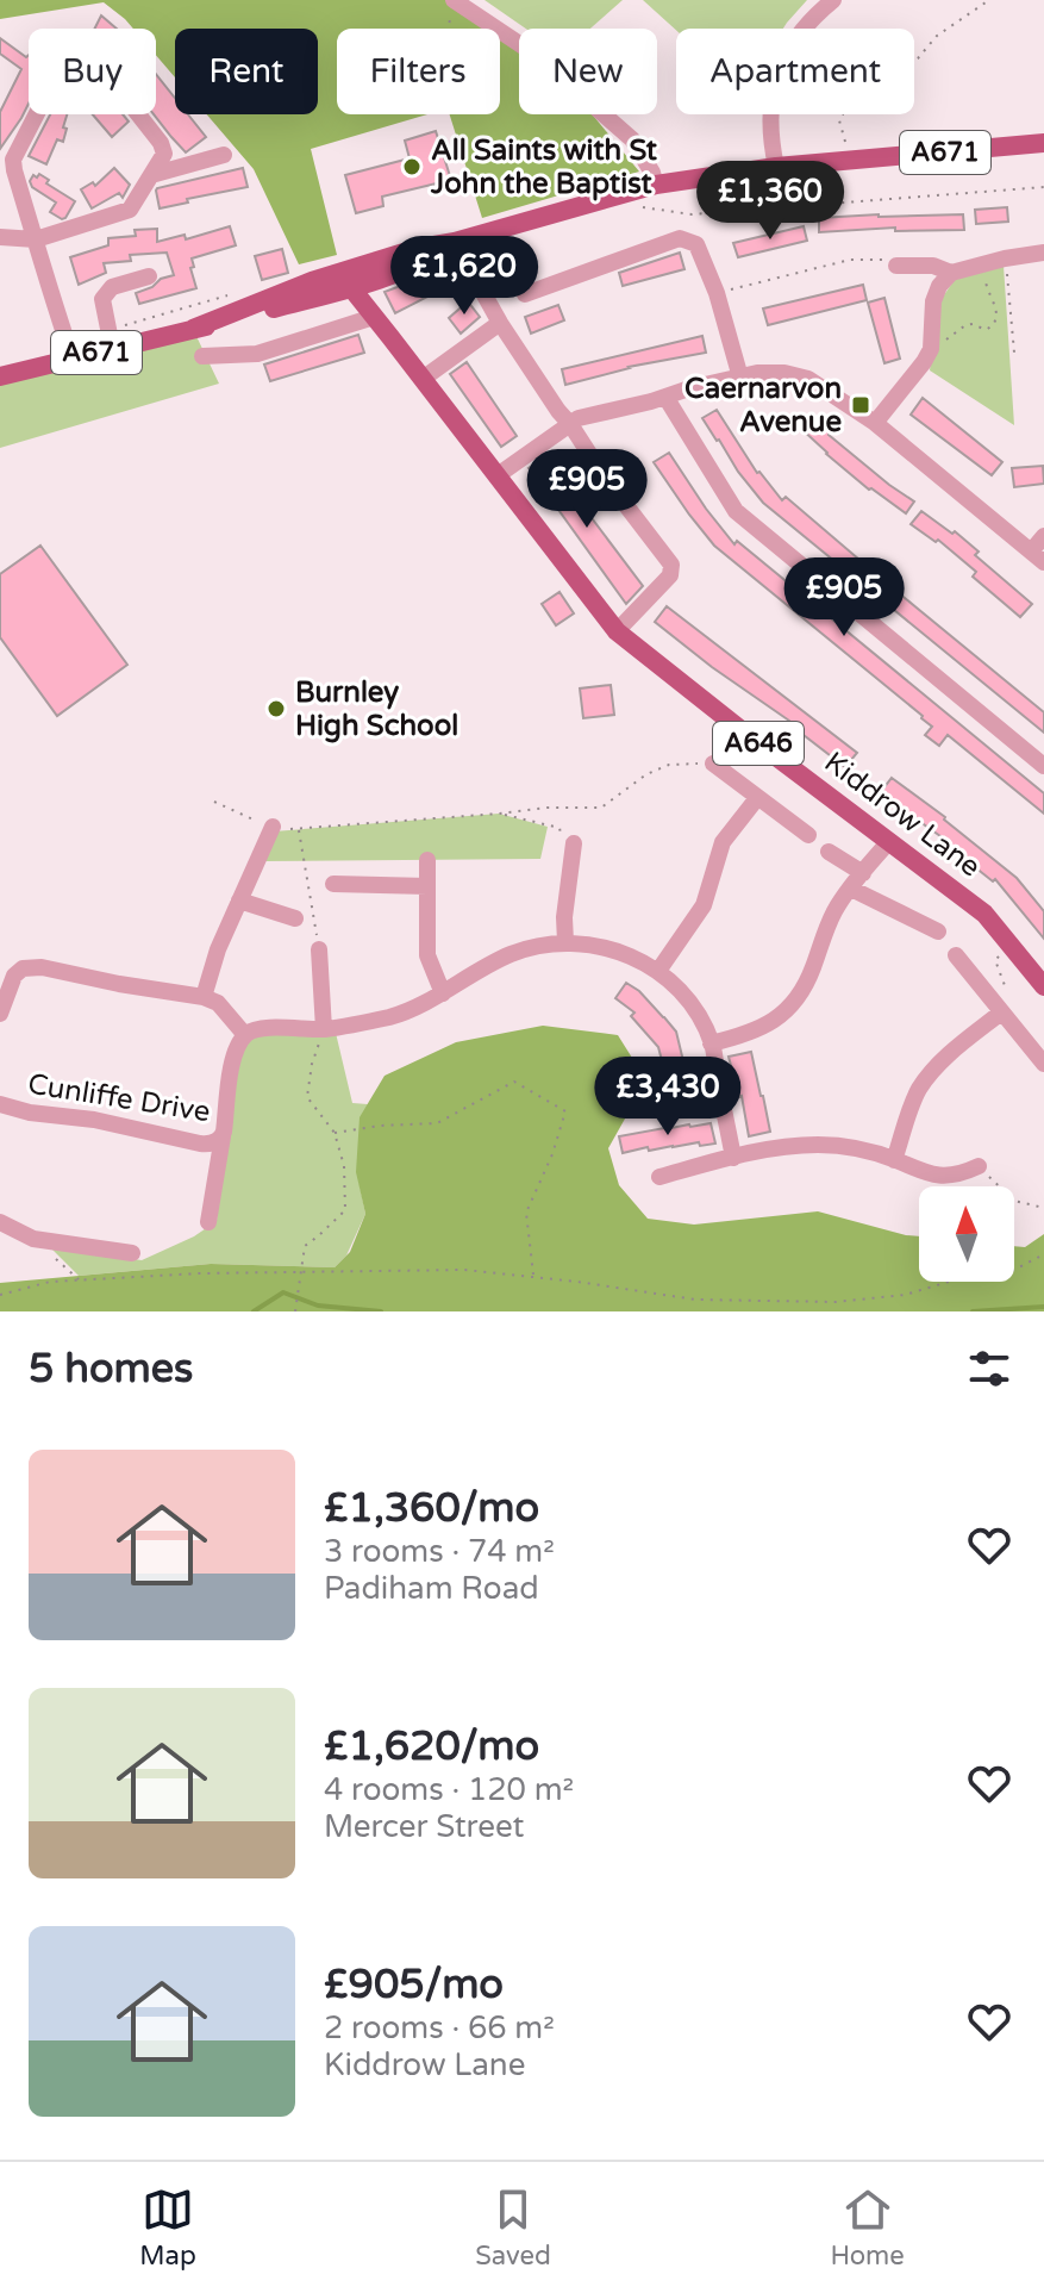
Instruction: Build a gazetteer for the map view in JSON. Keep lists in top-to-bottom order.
{
  "streets": {
    "main road": ["A671", "A646", "Kiddrow Lane"],
    "street": ["Cunliffe Drive"]
  },
  "crossings": [
    ["A671", "Kiddrow Lane"]
  ],
  "places": {
    "other": ["All Saints with St John the Baptist", "Burnley High School"],
    "transit": ["Caernarvon Avenue"]
  },
  "north": "top",
  "page": {
    "chip": [
      "Buy",
      "Rent",
      "Filters",
      "New",
      "Apartment"
    ],
    "price": [
      "£1,360",
      "£1,620",
      "£905",
      "£905",
      "£3,430"
    ],
    "heading": "5 homes",
    "list": [
      {
        "name": "£1,360/mo",
        "note": "3 rooms · 74 m² · Padiham Road"
      },
      {
        "name": "£1,620/mo",
        "note": "4 rooms · 120 m² · Mercer Street"
      },
      {
        "name": "£905/mo",
        "note": "2 rooms · 66 m² · Kiddrow Lane"
      }
    ],
    "tabs": ["Map", "Saved", "Home"]
  }
}
